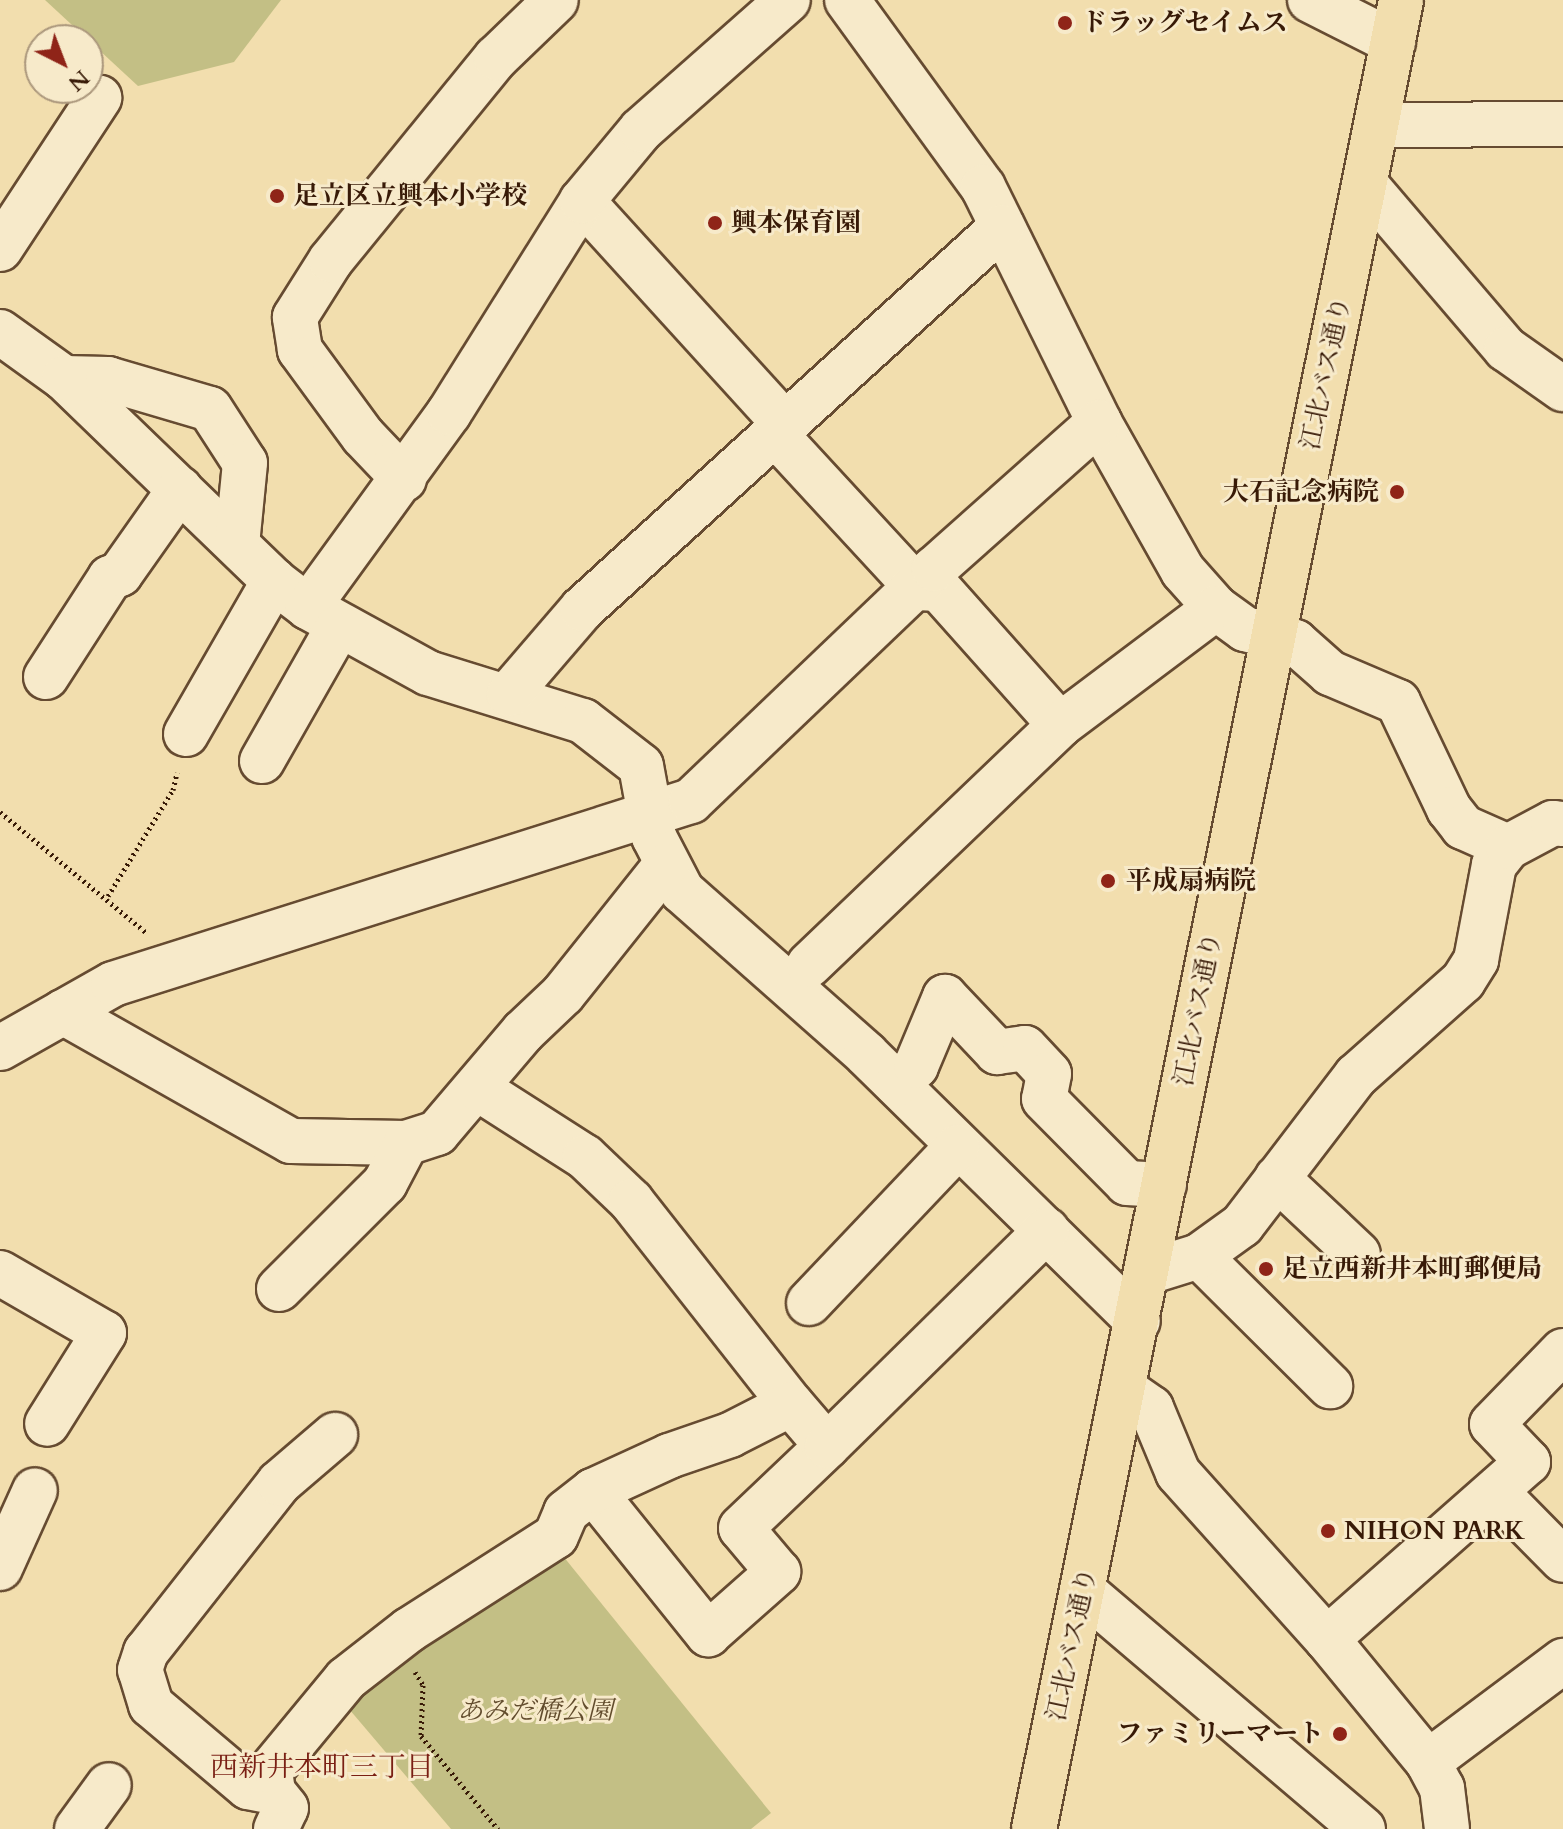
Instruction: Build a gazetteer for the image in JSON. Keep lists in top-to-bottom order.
{
  "streets": {
    "main road": ["江北バス通り"]
  },
  "districts": ["西新井本町三丁目"],
  "parks": ["あみだ橋公園"],
  "places": [
    "ドラッグセイムス",
    "足立区立興本小学校",
    "興本保育園",
    "大石記念病院",
    "平成扇病院",
    "足立西新井本町郵便局",
    "NIHON PARK",
    "ファミリーマート"
  ],
  "north": "bottom right"
}
